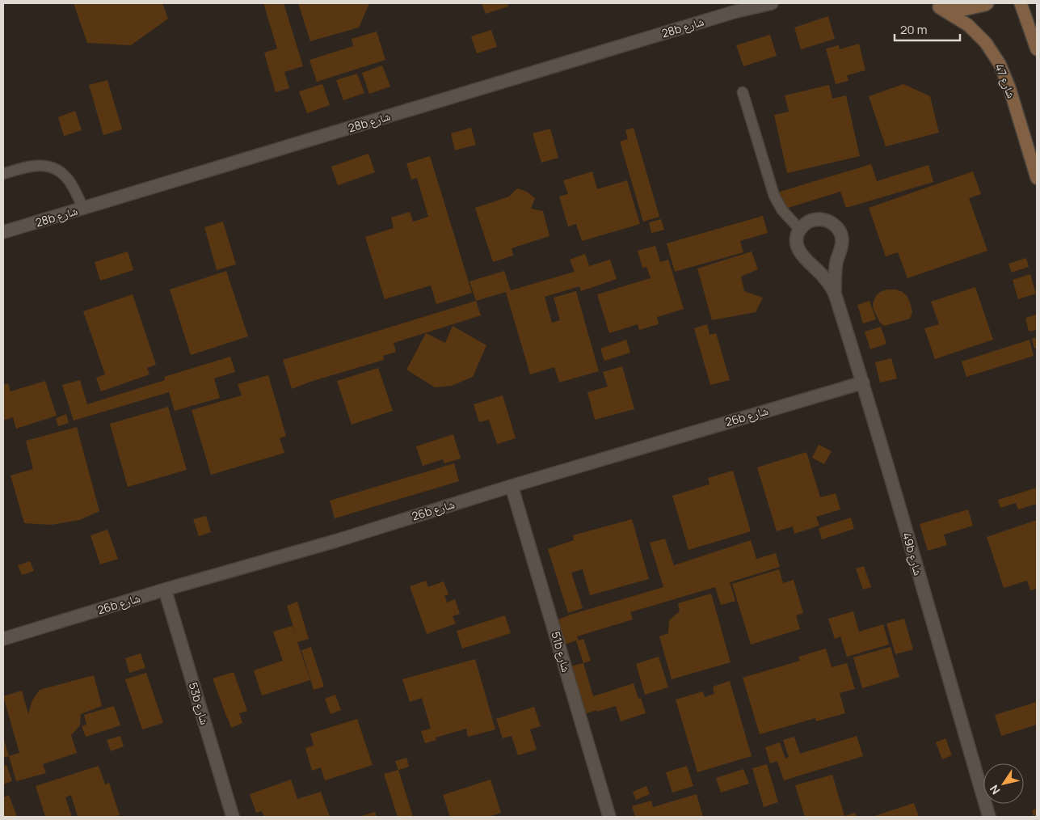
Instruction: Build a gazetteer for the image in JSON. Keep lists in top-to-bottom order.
{
  "streets": {
    "street": [
      "28b شارع",
      "شارع 47",
      "26b شارع",
      "49b شارع",
      "51b شارع",
      "53b شارع"
    ]
  },
  "crossings": [
    ["26b شارع", "49b شارع"],
    ["26b شارع", "51b شارع"],
    ["26b شارع", "53b شارع"]
  ],
  "scale_bar": "20 m",
  "north": "bottom left"
}
